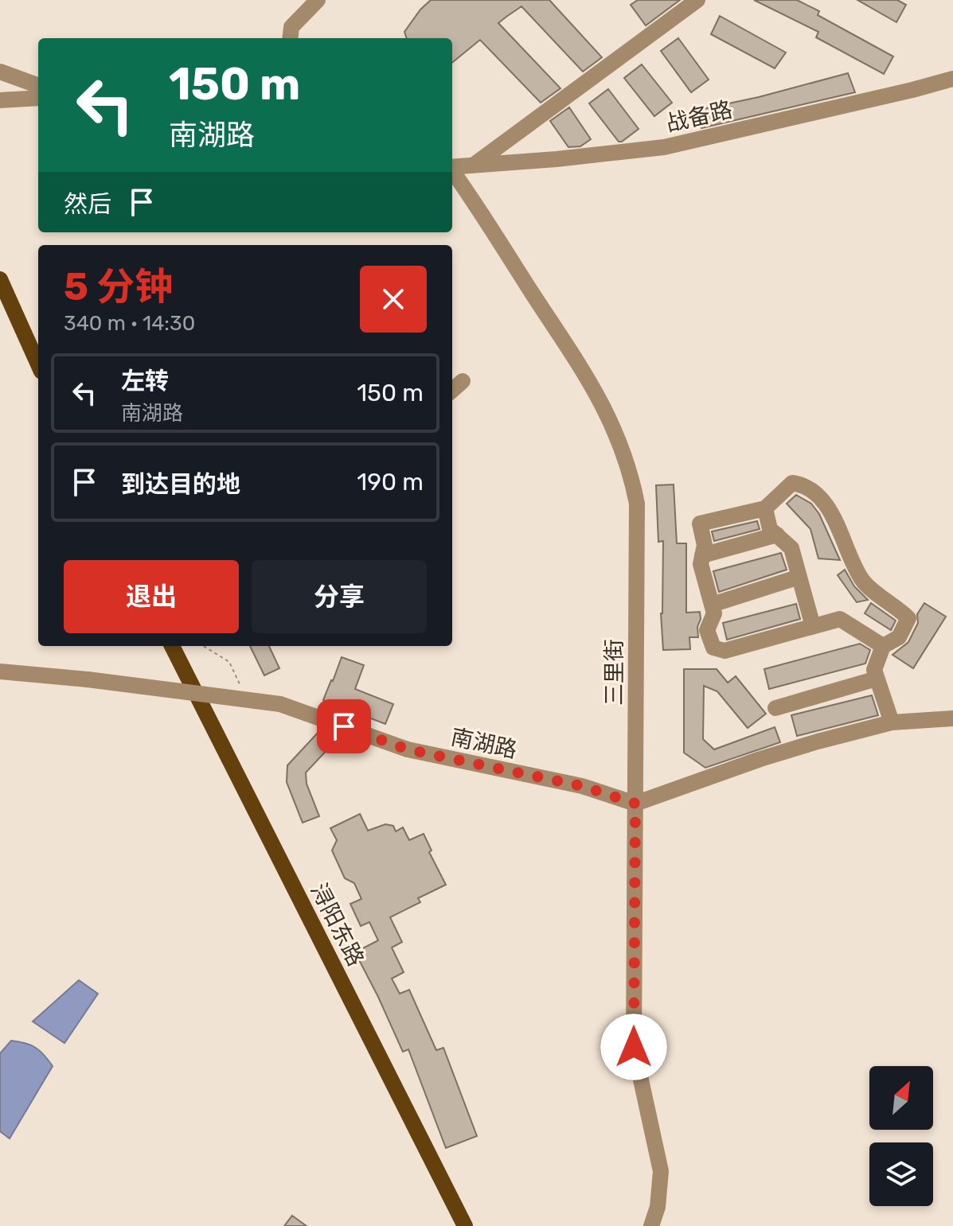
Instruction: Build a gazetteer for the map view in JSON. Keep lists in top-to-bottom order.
{
  "streets": {
    "main road": ["浔阳东路"],
    "street": ["战备路", "三里街", "南湖路"]
  },
  "crossings": [
    ["三里街", "南湖路"]
  ],
  "north": "top right",
  "page": {
    "turn": ["150 m", "南湖路"],
    "then": "然后",
    "heading": ["5 分钟", "340 m · 14:30"],
    "list": [
      {
        "name": "左转",
        "note": "南湖路",
        "value": "150 m"
      },
      {
        "name": "到达目的地",
        "value": "190 m"
      }
    ],
    "buttons": ["退出", "分享"]
  }
}
